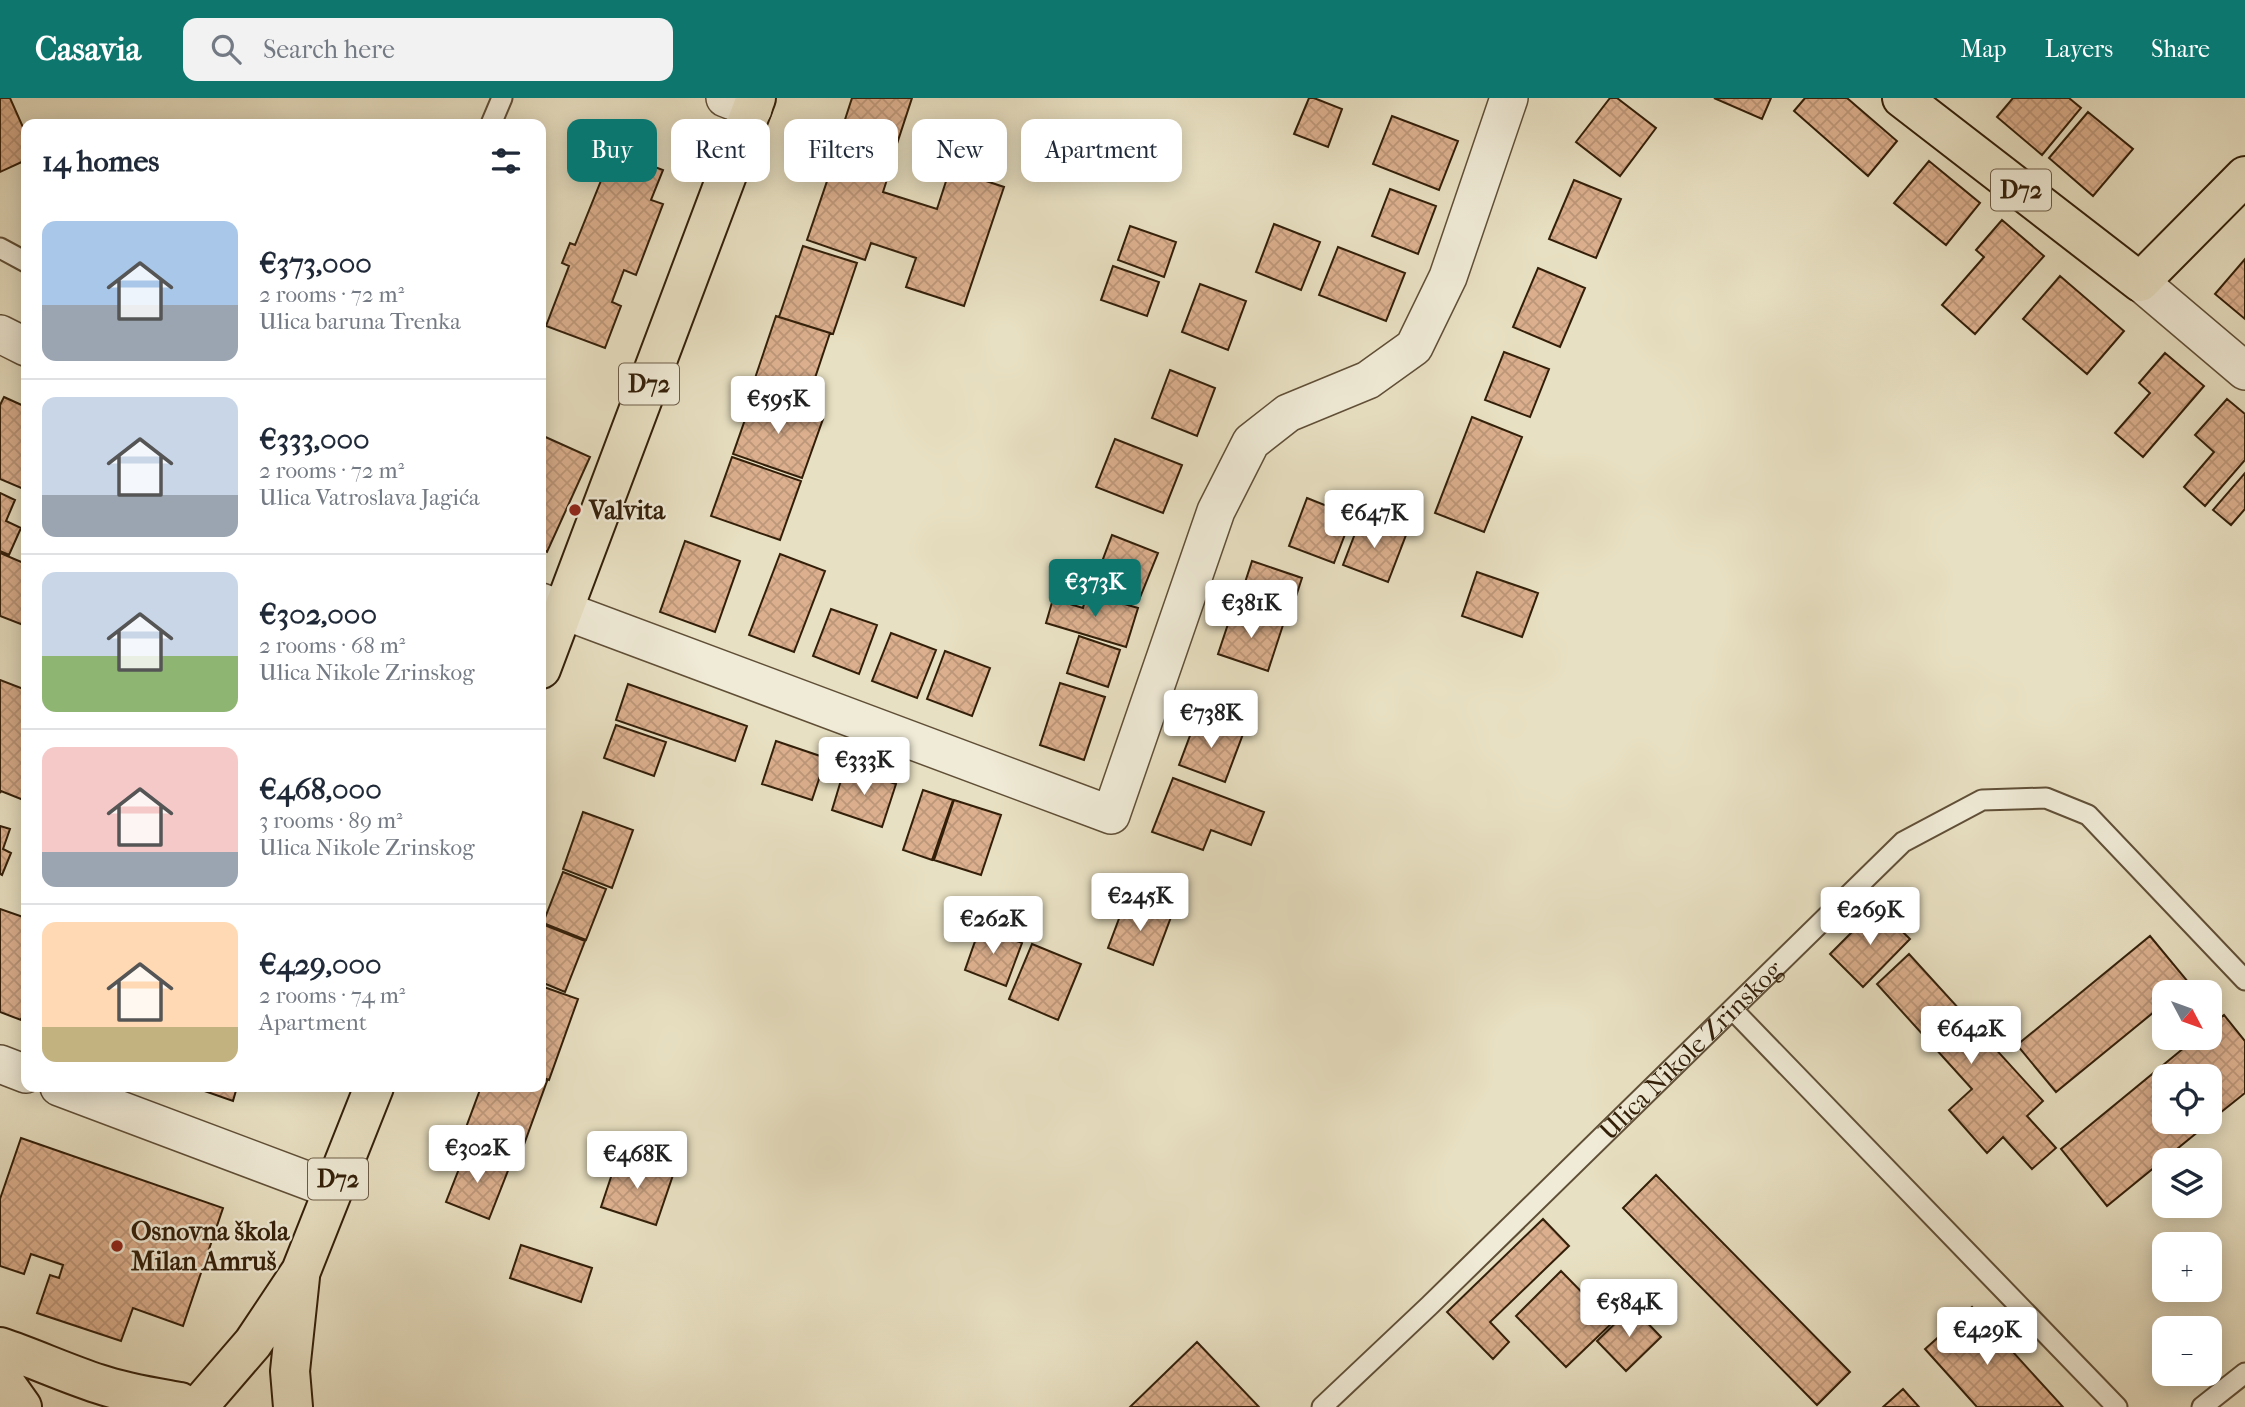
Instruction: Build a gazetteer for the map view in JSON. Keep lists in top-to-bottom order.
{
  "streets": {
    "main road": ["D72"],
    "lane": ["Ulica Nikole Zrinskog"]
  },
  "places": ["Valvita", "Osnovna škola Milan Amruš"],
  "north": "bottom right",
  "page": {
    "header": "Casavia",
    "search": "Search here",
    "nav": ["Map", "Layers", "Share"],
    "chip": [
      "Buy",
      "Rent",
      "Filters",
      "New",
      "Apartment"
    ],
    "heading": "14 homes",
    "list": [
      {
        "name": "€373,000",
        "note": "2 rooms · 72 m² · Ulica baruna Trenka"
      },
      {
        "name": "€333,000",
        "note": "2 rooms · 72 m² · Ulica Vatroslava Jagića"
      },
      {
        "name": "€302,000",
        "note": "2 rooms · 68 m² · Ulica Nikole Zrinskog"
      },
      {
        "name": "€468,000",
        "note": "3 rooms · 89 m² · Ulica Nikole Zrinskog"
      },
      {
        "name": "€429,000",
        "note": "2 rooms · 74 m² · Apartment"
      }
    ],
    "price": [
      "€595K",
      "€647K",
      "€373K",
      "€381K",
      "€738K",
      "€333K",
      "€245K",
      "€269K",
      "€262K",
      "€642K",
      "€302K",
      "€468K",
      "€584K",
      "€429K"
    ],
    "map_buttons": ["+", "−"]
  }
}
